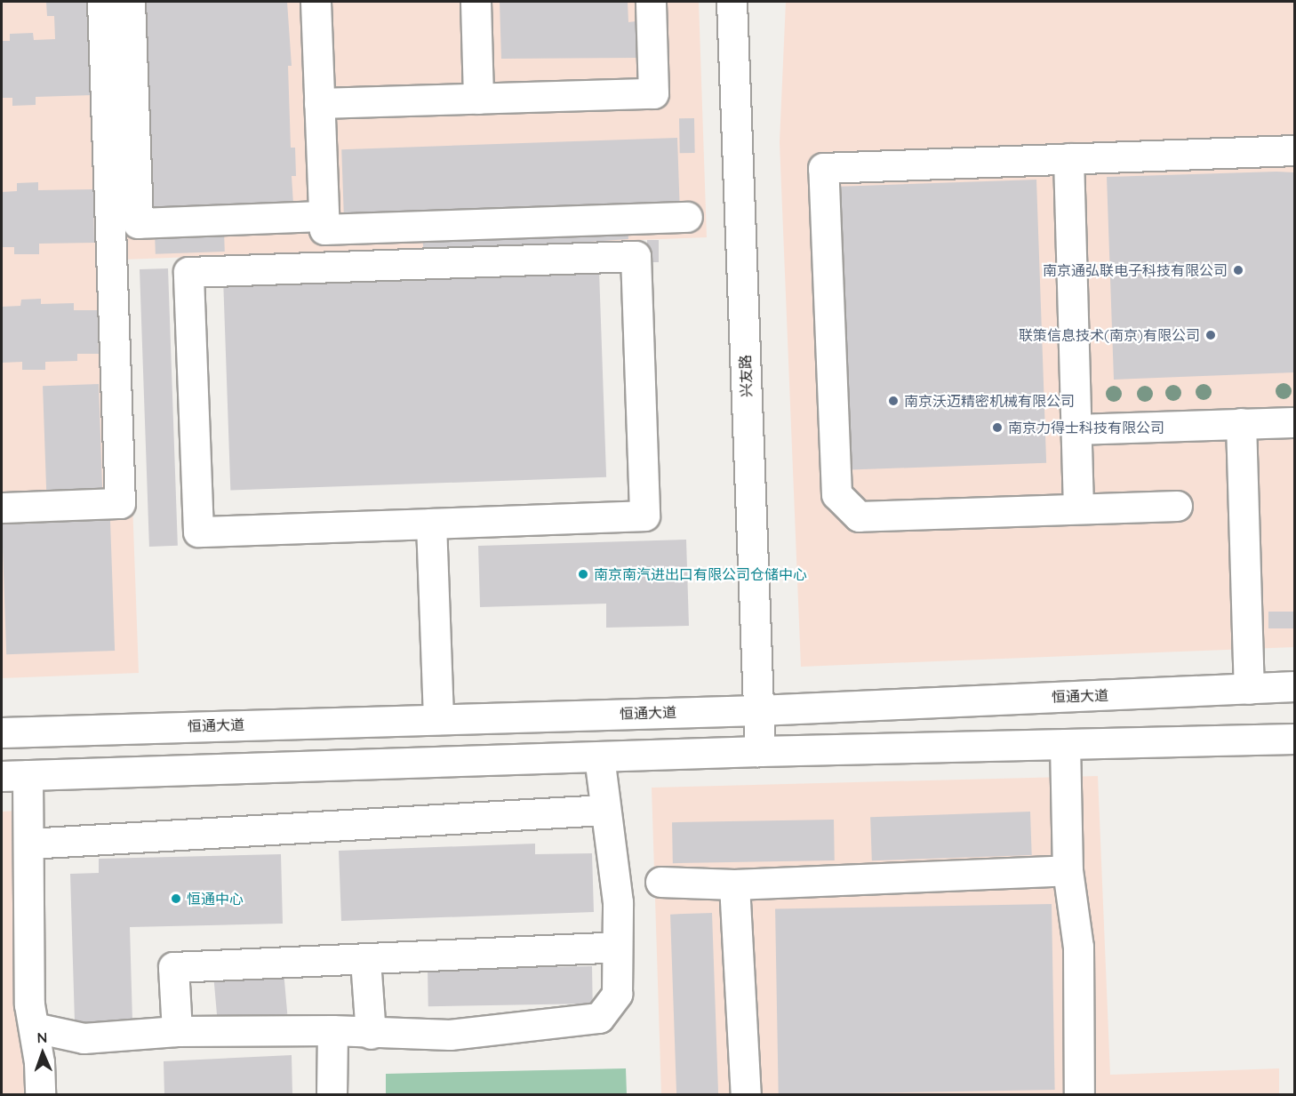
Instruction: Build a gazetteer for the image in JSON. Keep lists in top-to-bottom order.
{
  "streets": {
    "main road": ["兴友路", "恒通大道"]
  },
  "crossings": [
    ["兴友路", "恒通大道"]
  ],
  "places": [
    "南京通弘联电子科技有限公司",
    "联策信息技术(南京)有限公司",
    "南京沃迈精密机械有限公司",
    "南京力得士科技有限公司",
    "南京南汽进出口有限公司仓储中心",
    "恒通中心"
  ],
  "north": "top"
}
